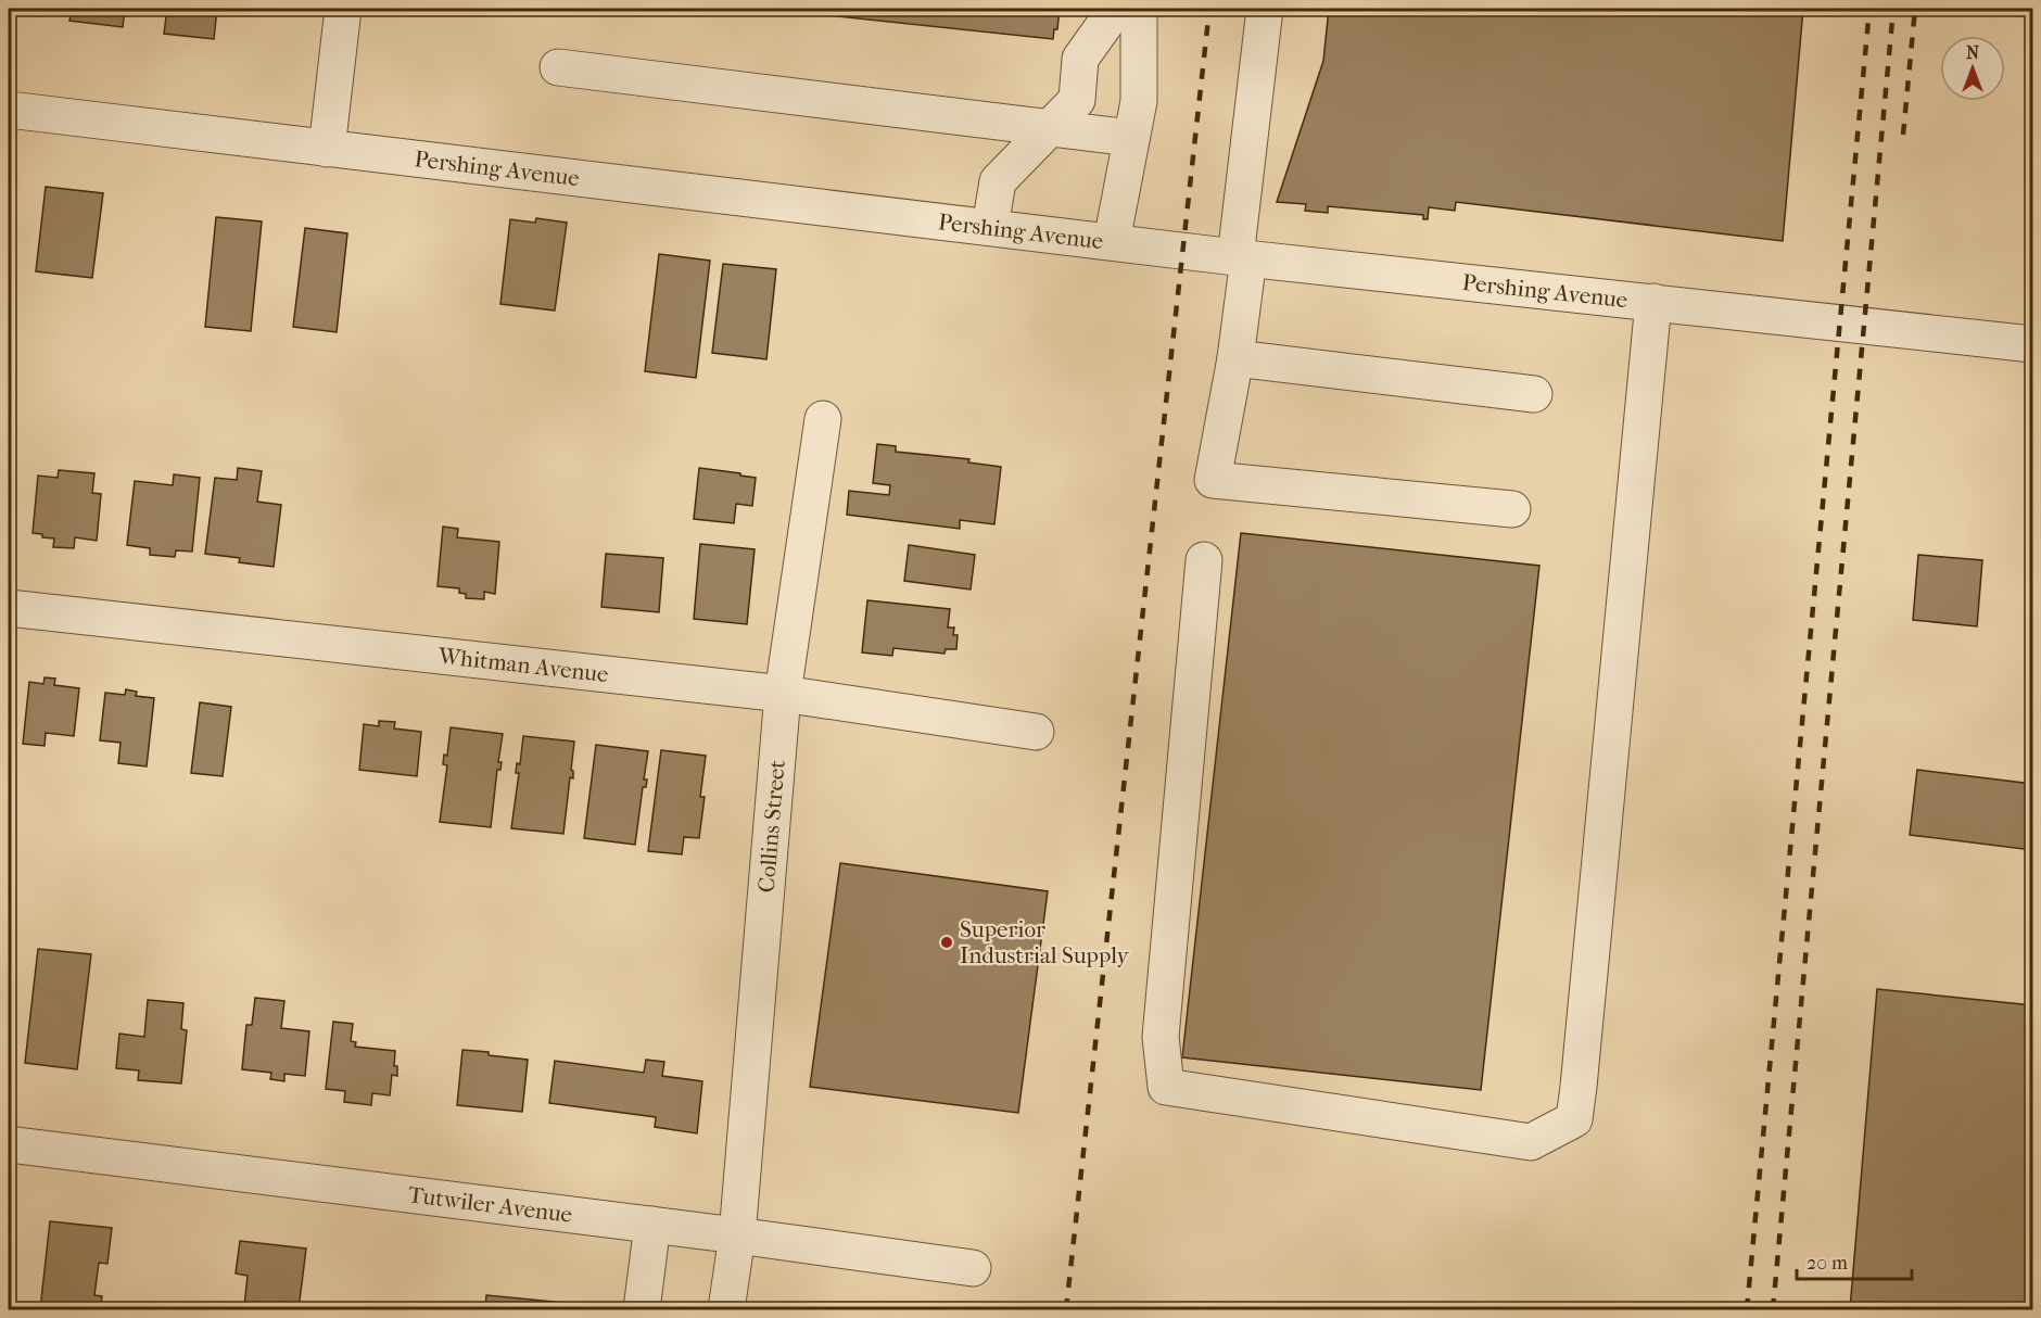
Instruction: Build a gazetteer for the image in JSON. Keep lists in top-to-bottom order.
{
  "streets": {
    "street": [
      "Pershing Avenue",
      "Whitman Avenue",
      "Collins Street",
      "Tutwiler Avenue"
    ]
  },
  "crossings": [
    ["Whitman Avenue", "Collins Street"],
    ["Collins Street", "Tutwiler Avenue"]
  ],
  "places": ["Superior Industrial Supply"],
  "scale_bar": "20 m",
  "north": "top"
}
